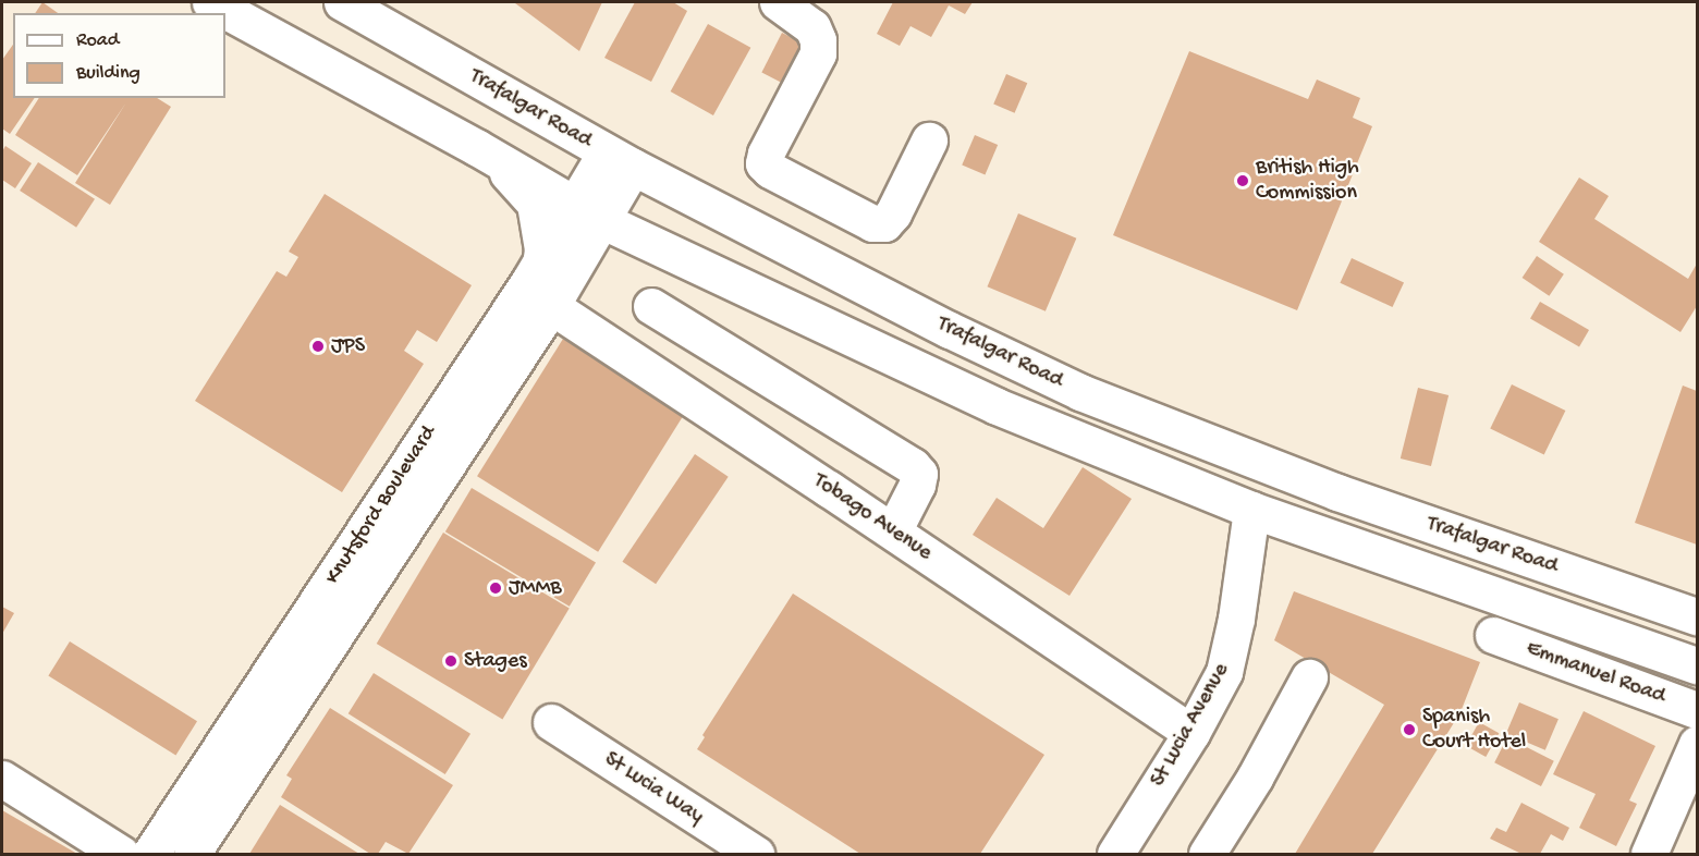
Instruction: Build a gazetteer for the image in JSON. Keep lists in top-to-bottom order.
{
  "streets": {
    "main road": [
      "Trafalgar Road",
      "Knutsford Boulevard",
      "Tobago Avenue",
      "Emmanuel Road",
      "St Lucia Avenue",
      "St Lucia Way"
    ]
  },
  "crossings": [
    ["Trafalgar Road", "Knutsford Boulevard"],
    ["Knutsford Boulevard", "Tobago Avenue"],
    ["Tobago Avenue", "St Lucia Avenue"]
  ],
  "places": [
    "British High Commission",
    "JPS",
    "JMMB",
    "Stages",
    "Spanish Court Hotel"
  ],
  "legend": ["Road", "Building"]
}
